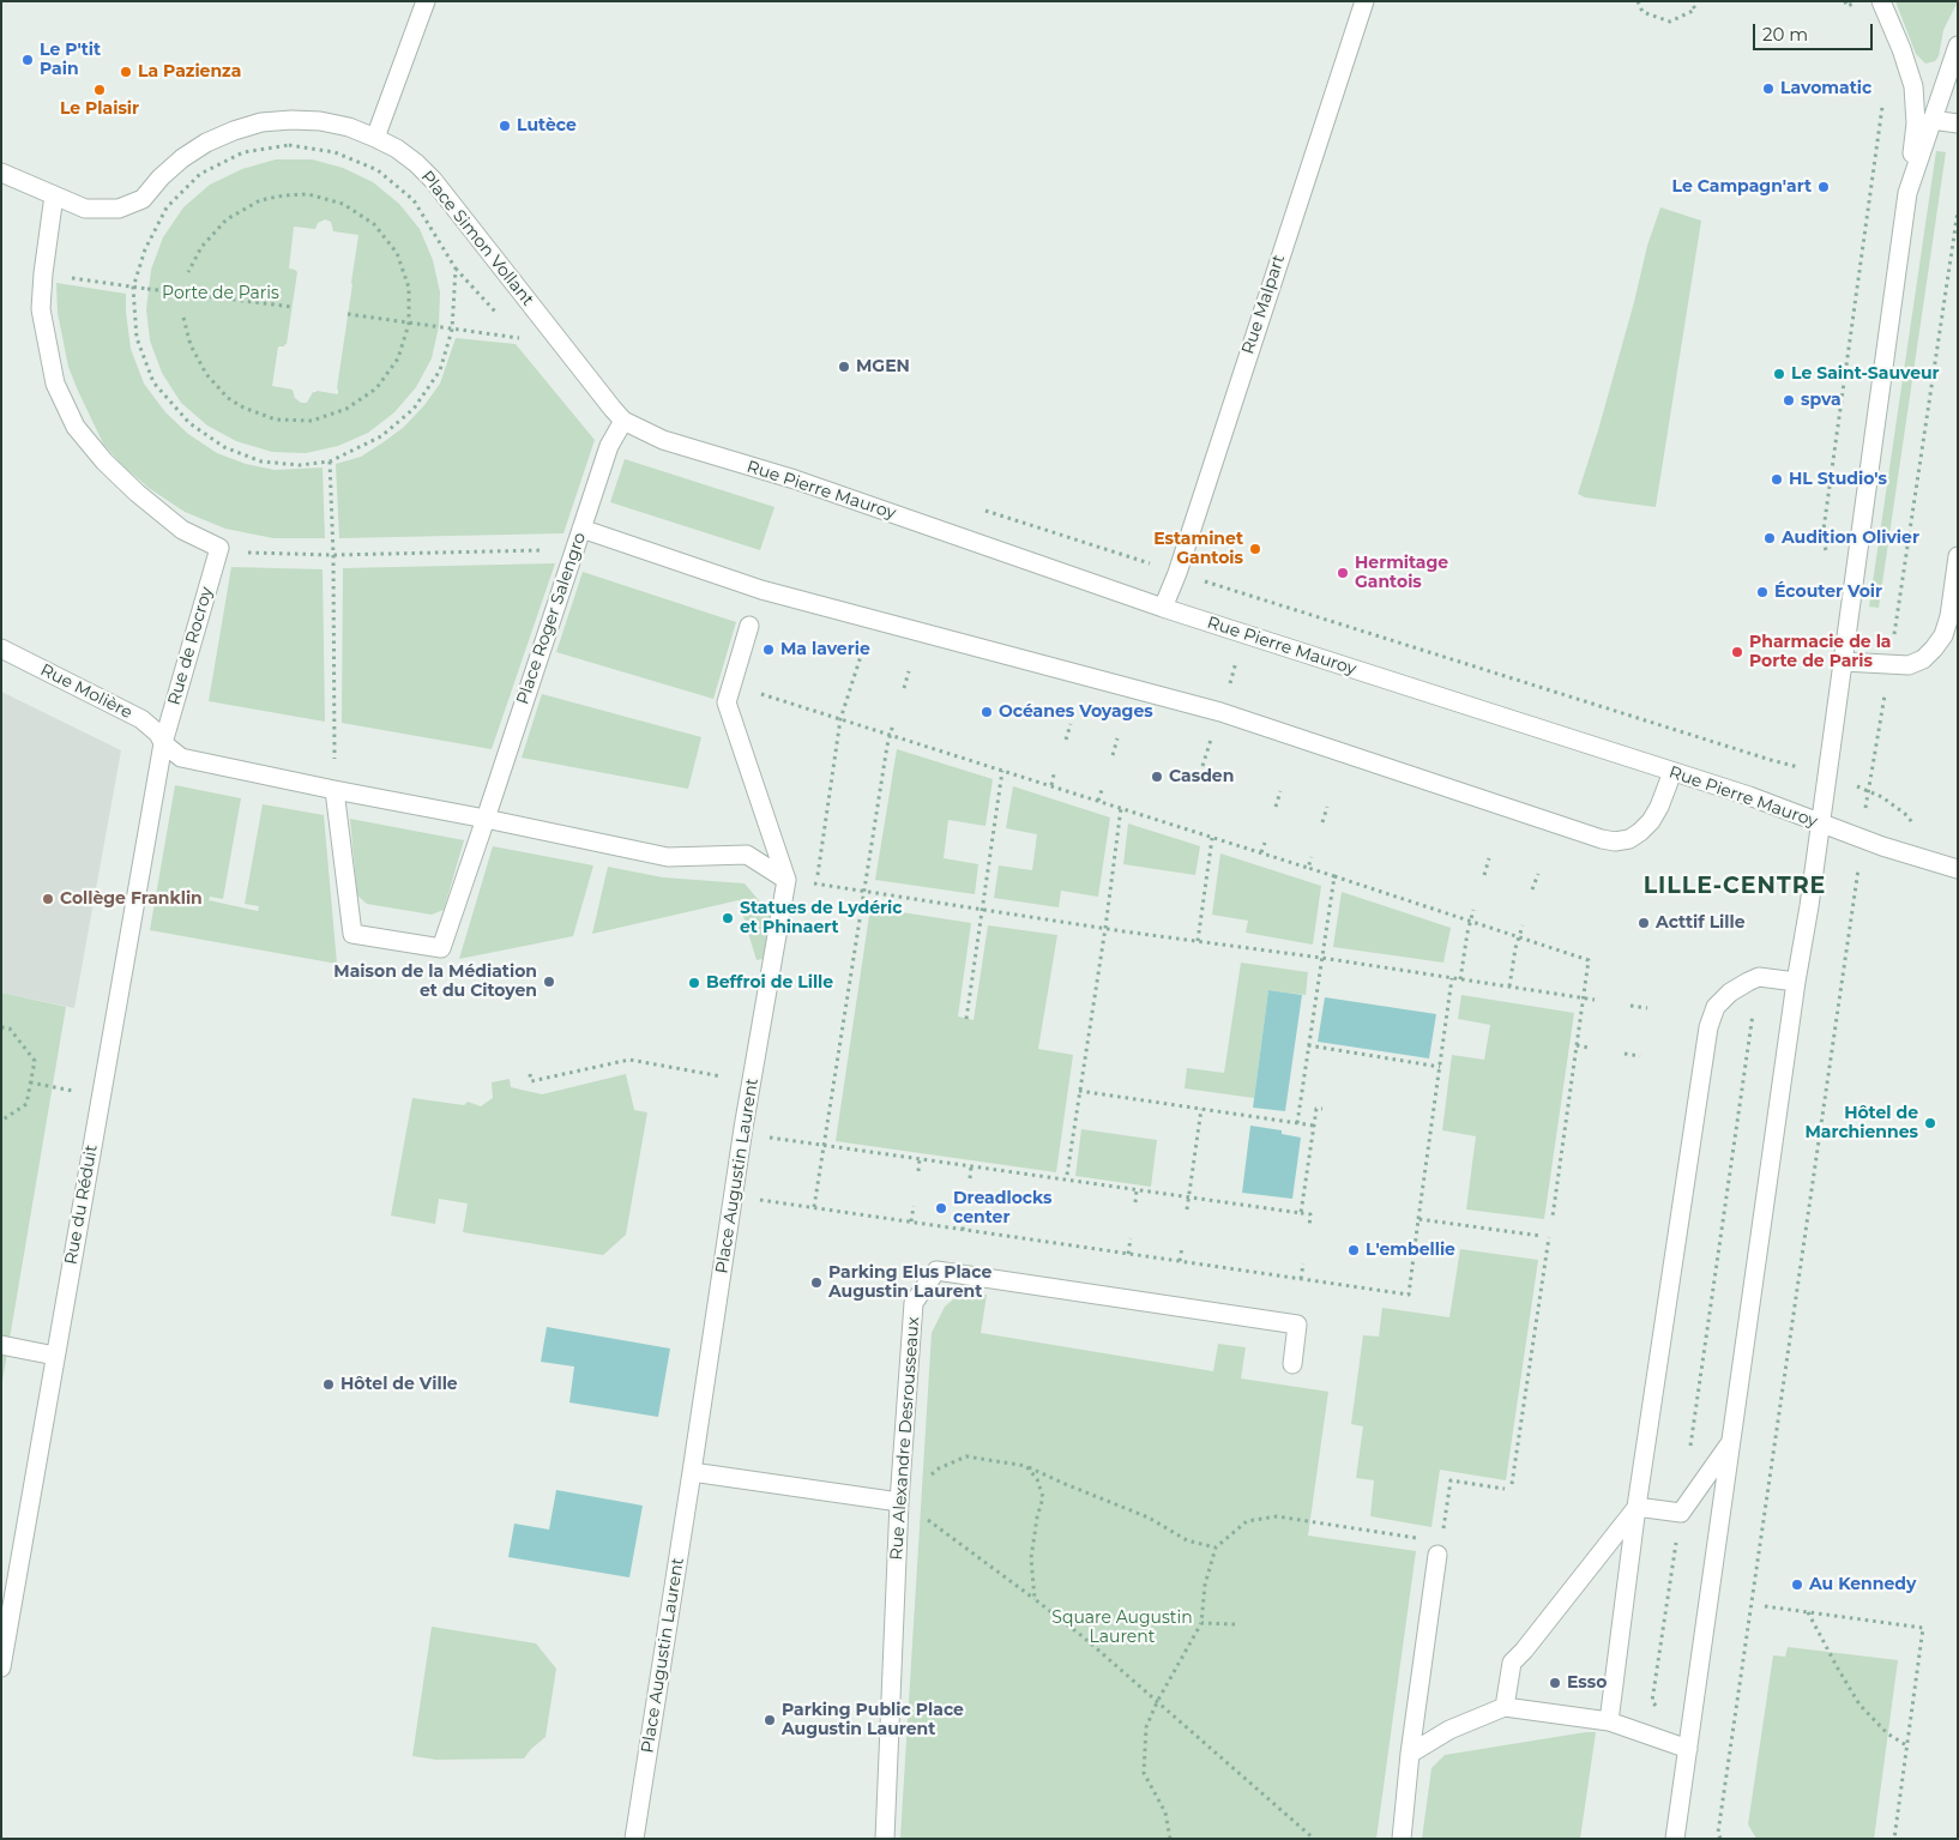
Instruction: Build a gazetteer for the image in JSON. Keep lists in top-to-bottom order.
{
  "streets": {
    "street": [
      "Place Simon Vollant",
      "Rue Malpart",
      "Rue Pierre Mauroy",
      "Place Roger Salengro",
      "Rue de Rocroy",
      "Rue Molière",
      "Place Augustin Laurent",
      "Rue du Réduit",
      "Rue Alexandre Desrousseaux"
    ]
  },
  "crossings": [
    ["Place Simon Vollant", "Rue Pierre Mauroy"],
    ["Place Simon Vollant", "Place Roger Salengro"],
    ["Rue Malpart", "Rue Pierre Mauroy"],
    ["Rue Pierre Mauroy", "Place Roger Salengro"],
    ["Rue de Rocroy", "Rue Molière"],
    ["Rue de Rocroy", "Rue du Réduit"],
    ["Rue Molière", "Rue du Réduit"]
  ],
  "districts": ["LILLE-CENTRE"],
  "parks": ["Porte de Paris", "Square Augustin Laurent"],
  "places": [
    "Le P'tit Pain",
    "La Pazienza",
    "Lavomatic",
    "Le Plaisir",
    "Lutèce",
    "Le Campagn'art",
    "MGEN",
    "Le Saint-Sauveur",
    "spva",
    "HL Studio's",
    "Audition Olivier",
    "Estaminet Gantois",
    "Hermitage Gantois",
    "Écouter Voir",
    "Ma laverie",
    "Pharmacie de la Porte de Paris",
    "Océanes Voyages",
    "Casden",
    "Collège Franklin",
    "Statues de Lydéric et Phinaert",
    "Acttif Lille",
    "Maison de la Médiation et du Citoyen",
    "Beffroi de Lille",
    "Hôtel de Marchiennes",
    "Dreadlocks center",
    "L'embellie",
    "Parking Elus Place Augustin Laurent",
    "Hôtel de Ville",
    "Au Kennedy",
    "Esso",
    "Parking Public Place Augustin Laurent"
  ],
  "scale_bar": "20 m"
}
